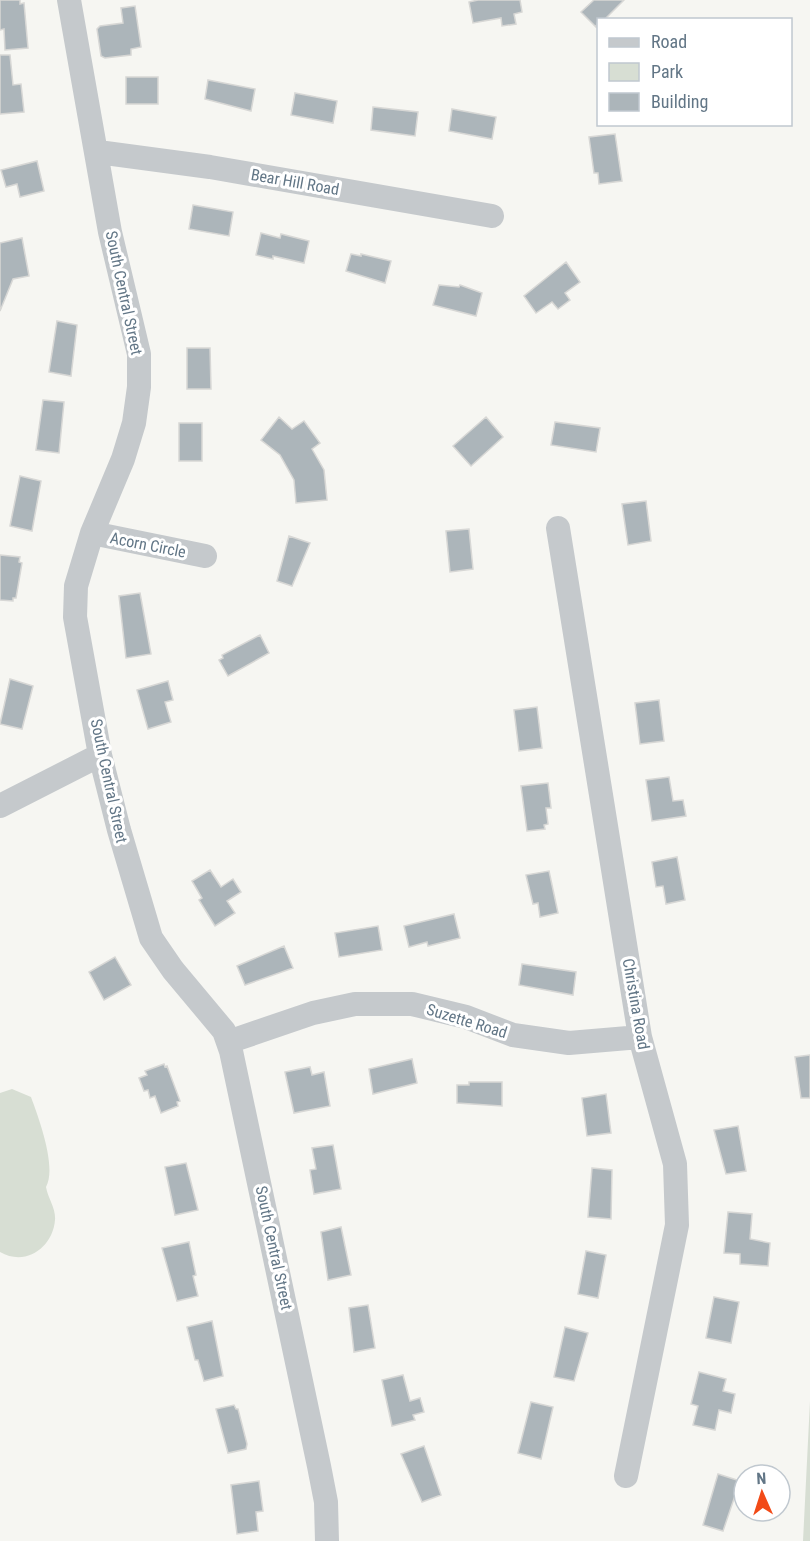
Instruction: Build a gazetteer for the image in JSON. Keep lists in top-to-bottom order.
{
  "streets": {
    "street": [
      "Bear Hill Road",
      "South Central Street",
      "Acorn Circle",
      "Christina Road",
      "Suzette Road"
    ]
  },
  "crossings": [
    ["Bear Hill Road", "South Central Street"],
    ["South Central Street", "Acorn Circle"],
    ["South Central Street", "Suzette Road"],
    ["Christina Road", "Suzette Road"]
  ],
  "legend": ["Road", "Park", "Building"],
  "north": "top"
}
